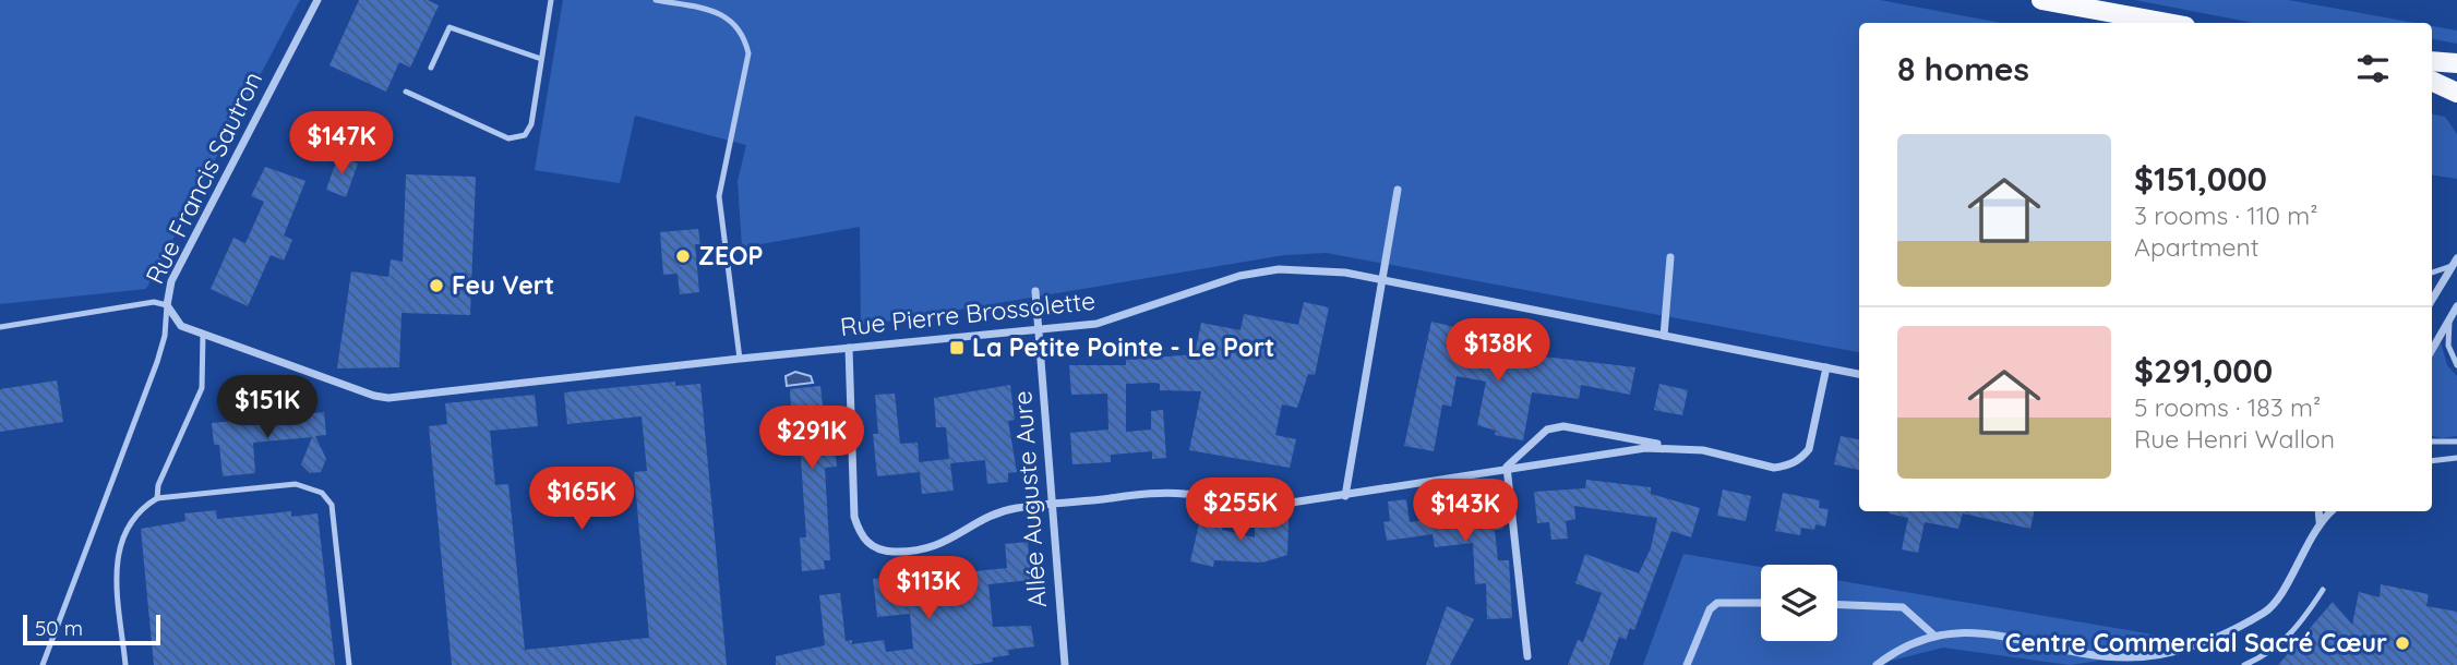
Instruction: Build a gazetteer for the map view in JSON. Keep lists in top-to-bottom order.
{
  "streets": {
    "street": ["Rue Francis Sautron", "Rue Pierre Brossolette", "Allée Auguste Aure"]
  },
  "crossings": [
    ["Rue Francis Sautron", "Rue Pierre Brossolette"],
    ["Rue Pierre Brossolette", "Allée Auguste Aure"]
  ],
  "places": {
    "other": ["ZEOP", "Feu Vert", "Centre Commercial Sacré Cœur"],
    "transit": ["La Petite Pointe - Le Port"]
  },
  "scale_bar": "50 m",
  "page": {
    "heading": "8 homes",
    "price": [
      "$147K",
      "$138K",
      "$151K",
      "$291K",
      "$165K",
      "$255K",
      "$143K",
      "$113K"
    ],
    "list": [
      {
        "name": "$151,000",
        "note": "3 rooms · 110 m² · Apartment"
      },
      {
        "name": "$291,000",
        "note": "5 rooms · 183 m² · Rue Henri Wallon"
      }
    ],
    "scale": "50 m"
  }
}
